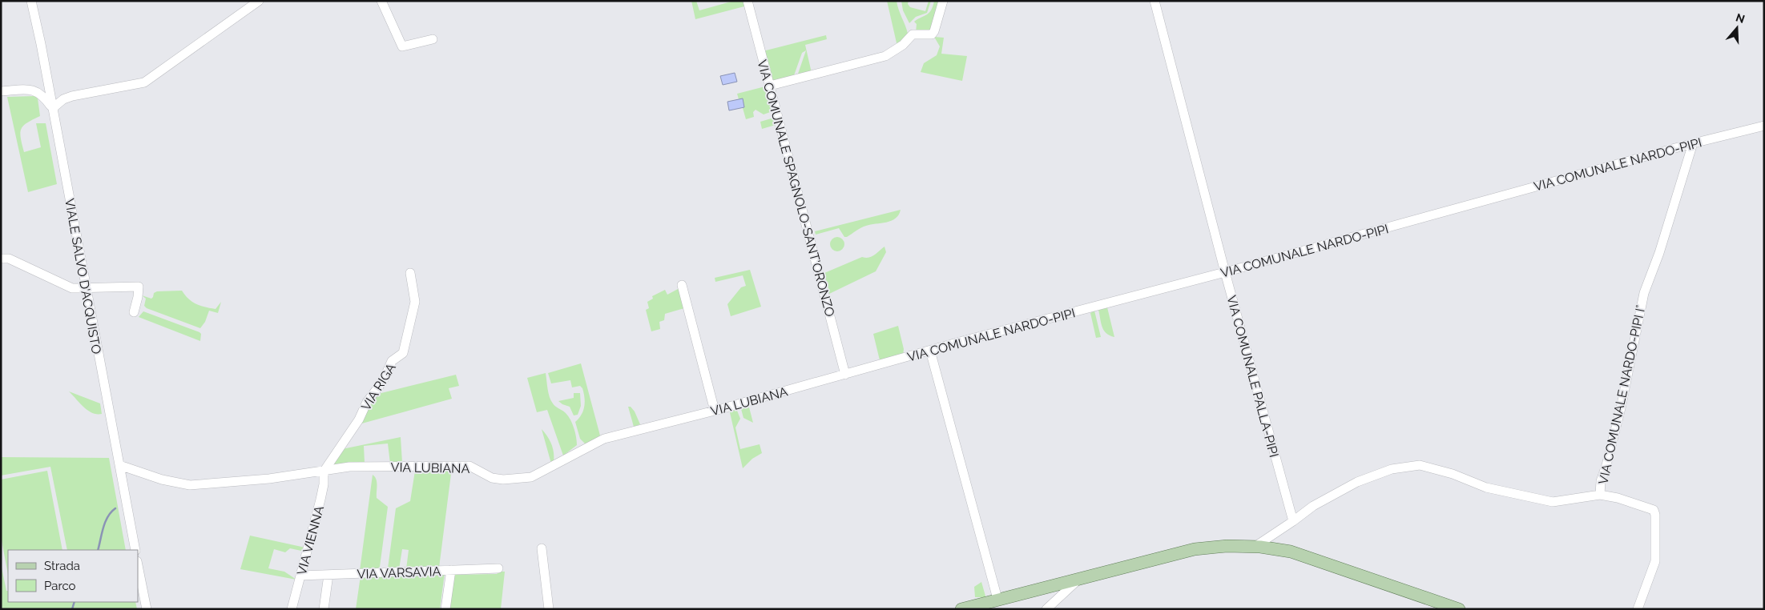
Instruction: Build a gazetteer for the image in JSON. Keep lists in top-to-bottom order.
{
  "streets": {
    "street": [
      "VIA COMUNALE NARDO-PIPI",
      "VIA COMUNALE SPAGNOLO-SANT'ORONZO",
      "VIALE SALVO D'ACQUISTO",
      "VIA COMUNALE PALLA-PIPI",
      "VIA RIGA",
      "VIA COMUNALE NARDO-PIPI I°",
      "VIA LUBIANA",
      "VIA VIENNA",
      "VIA VARSAVIA"
    ]
  },
  "crossings": [
    ["VIA COMUNALE NARDO-PIPI", "VIA COMUNALE SPAGNOLO-SANT'ORONZO"],
    ["VIA COMUNALE NARDO-PIPI", "VIA COMUNALE PALLA-PIPI"],
    ["VIA COMUNALE NARDO-PIPI", "VIA COMUNALE NARDO-PIPI I°"],
    ["VIA COMUNALE NARDO-PIPI", "VIA LUBIANA"],
    ["VIA COMUNALE SPAGNOLO-SANT'ORONZO", "VIA LUBIANA"],
    ["VIALE SALVO D'ACQUISTO", "VIA LUBIANA"],
    ["VIA COMUNALE PALLA-PIPI", "VIA COMUNALE NARDO-PIPI I°"],
    ["VIA RIGA", "VIA LUBIANA"],
    ["VIA RIGA", "VIA VIENNA"],
    ["VIA LUBIANA", "VIA VIENNA"],
    ["VIA VIENNA", "VIA VARSAVIA"]
  ],
  "legend": ["Strada", "Parco"],
  "north": "top"
}
